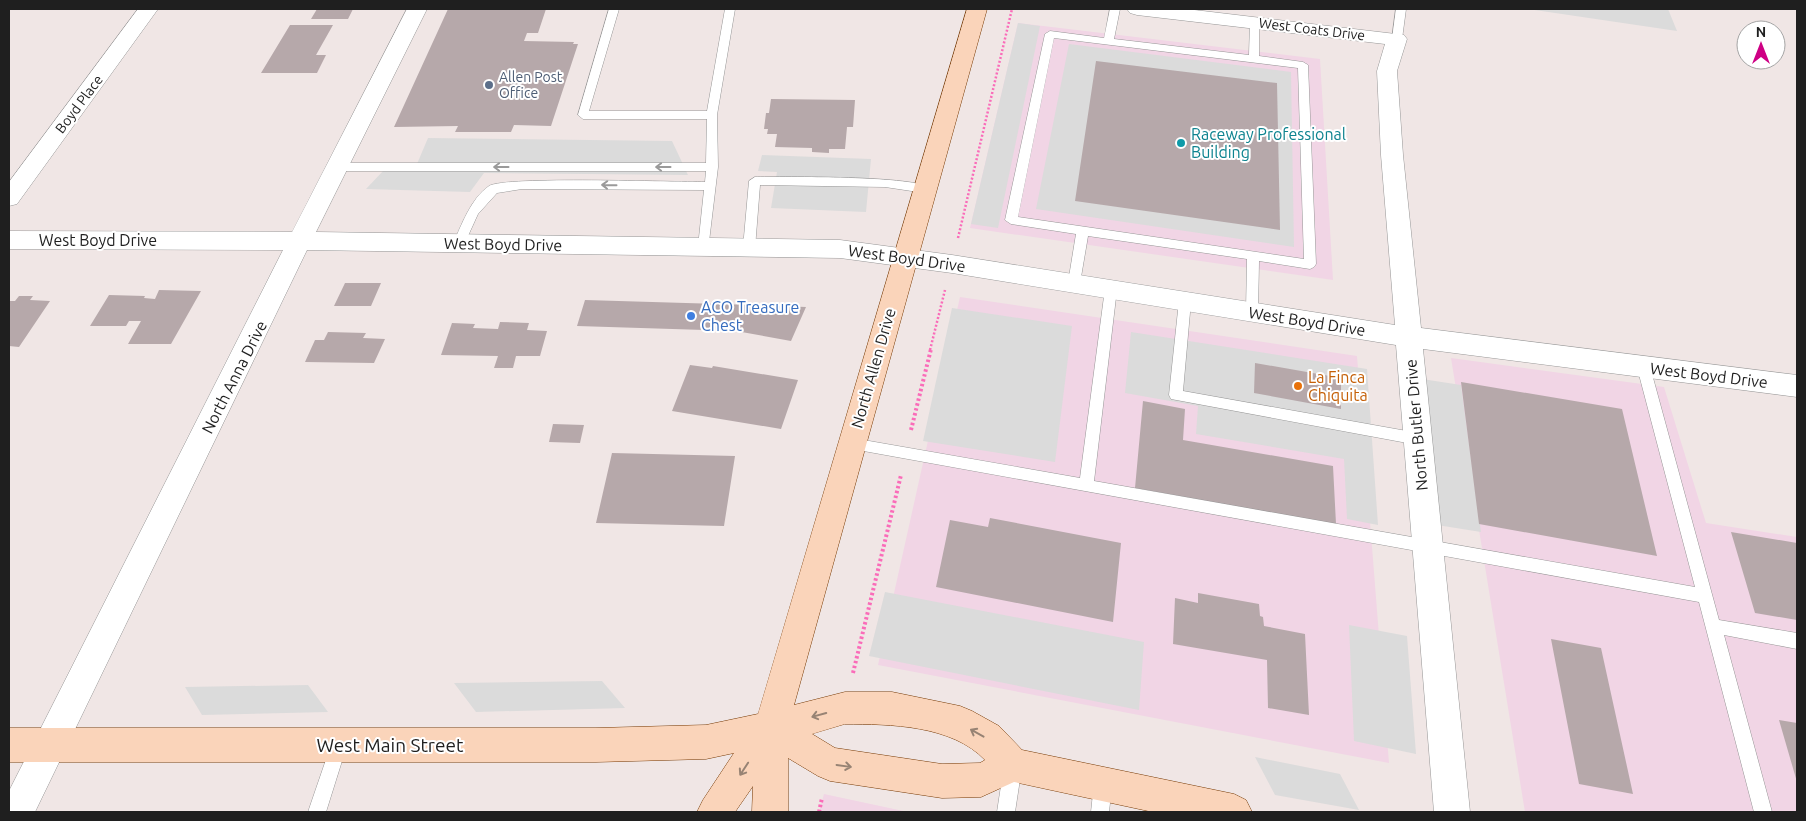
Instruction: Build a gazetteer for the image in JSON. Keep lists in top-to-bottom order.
{
  "streets": {
    "street": [
      "West Coats Drive",
      "Boyd Place",
      "West Boyd Drive",
      "North Allen Drive",
      "North Anna Drive",
      "North Butler Drive",
      "West Main Street"
    ]
  },
  "crossings": [
    ["West Coats Drive", "North Butler Drive"],
    ["West Boyd Drive", "North Allen Drive"],
    ["West Boyd Drive", "North Anna Drive"],
    ["West Boyd Drive", "North Butler Drive"],
    ["North Allen Drive", "West Main Street"],
    ["North Anna Drive", "West Main Street"]
  ],
  "places": [
    "Allen Post Office",
    "Raceway Professional Building",
    "ACO Treasure Chest",
    "La Finca Chiquita"
  ],
  "north": "top"
}
